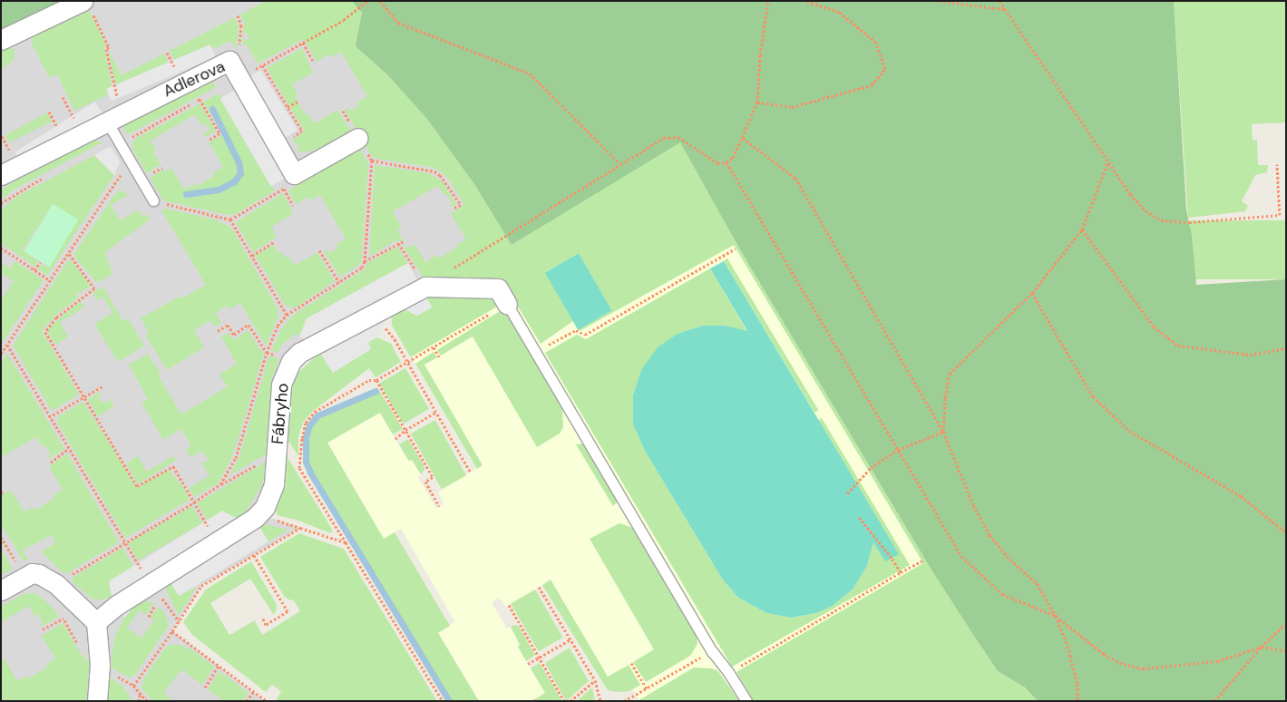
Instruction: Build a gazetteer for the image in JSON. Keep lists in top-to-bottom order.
{
  "streets": {
    "street": ["Adlerova", "Fábryho"]
  }
}
